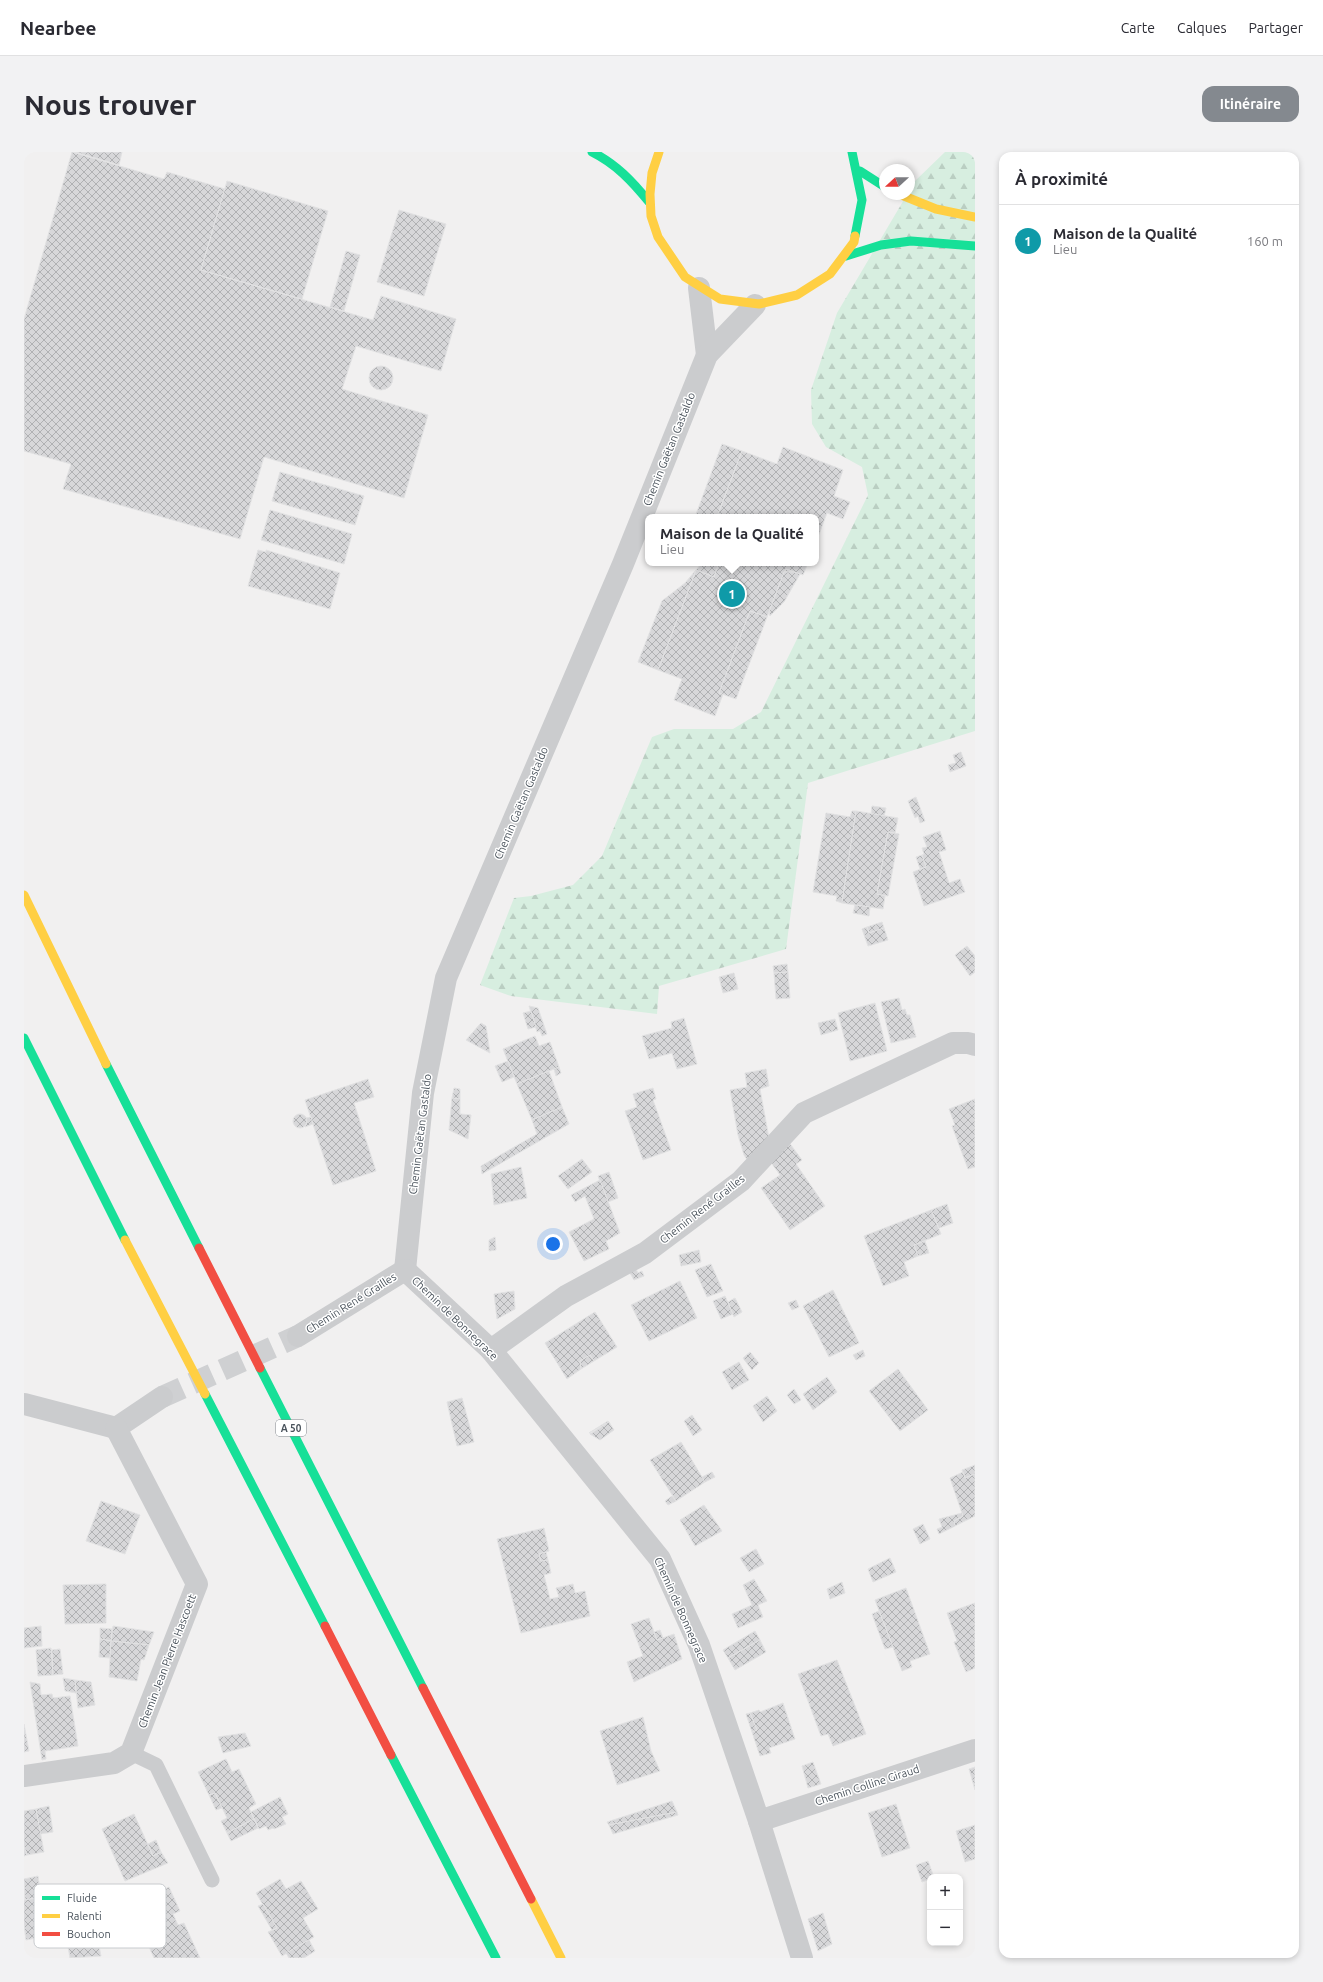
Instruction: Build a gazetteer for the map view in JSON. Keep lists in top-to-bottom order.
{
  "streets": {
    "main road": ["A 50"],
    "street": [
      "Chemin Gaëtan Gastaldo",
      "Chemin René Grailles",
      "Chemin de Bonnegrace",
      "Chemin Jean Pierre Hascoett",
      "Chemin Colline Giraud"
    ]
  },
  "crossings": [
    ["Chemin Gaëtan Gastaldo", "Chemin René Grailles"],
    ["Chemin Gaëtan Gastaldo", "Chemin de Bonnegrace"],
    ["Chemin René Grailles", "Chemin de Bonnegrace"],
    ["Chemin de Bonnegrace", "Chemin Colline Giraud"]
  ],
  "legend": ["Fluide", "Ralenti", "Bouchon"],
  "north": "left",
  "page": {
    "header": "Nearbee",
    "nav": ["Carte", "Calques", "Partager"],
    "buttons": "Itinéraire",
    "title": "Nous trouver",
    "heading": "À proximité",
    "list": [
      {
        "mark": "1",
        "name": "Maison de la Qualité",
        "note": "Lieu",
        "value": "160 m"
      }
    ],
    "popup": ["Maison de la Qualité", "Lieu"],
    "pins": "1",
    "map_buttons": ["+", "−"]
  }
}
